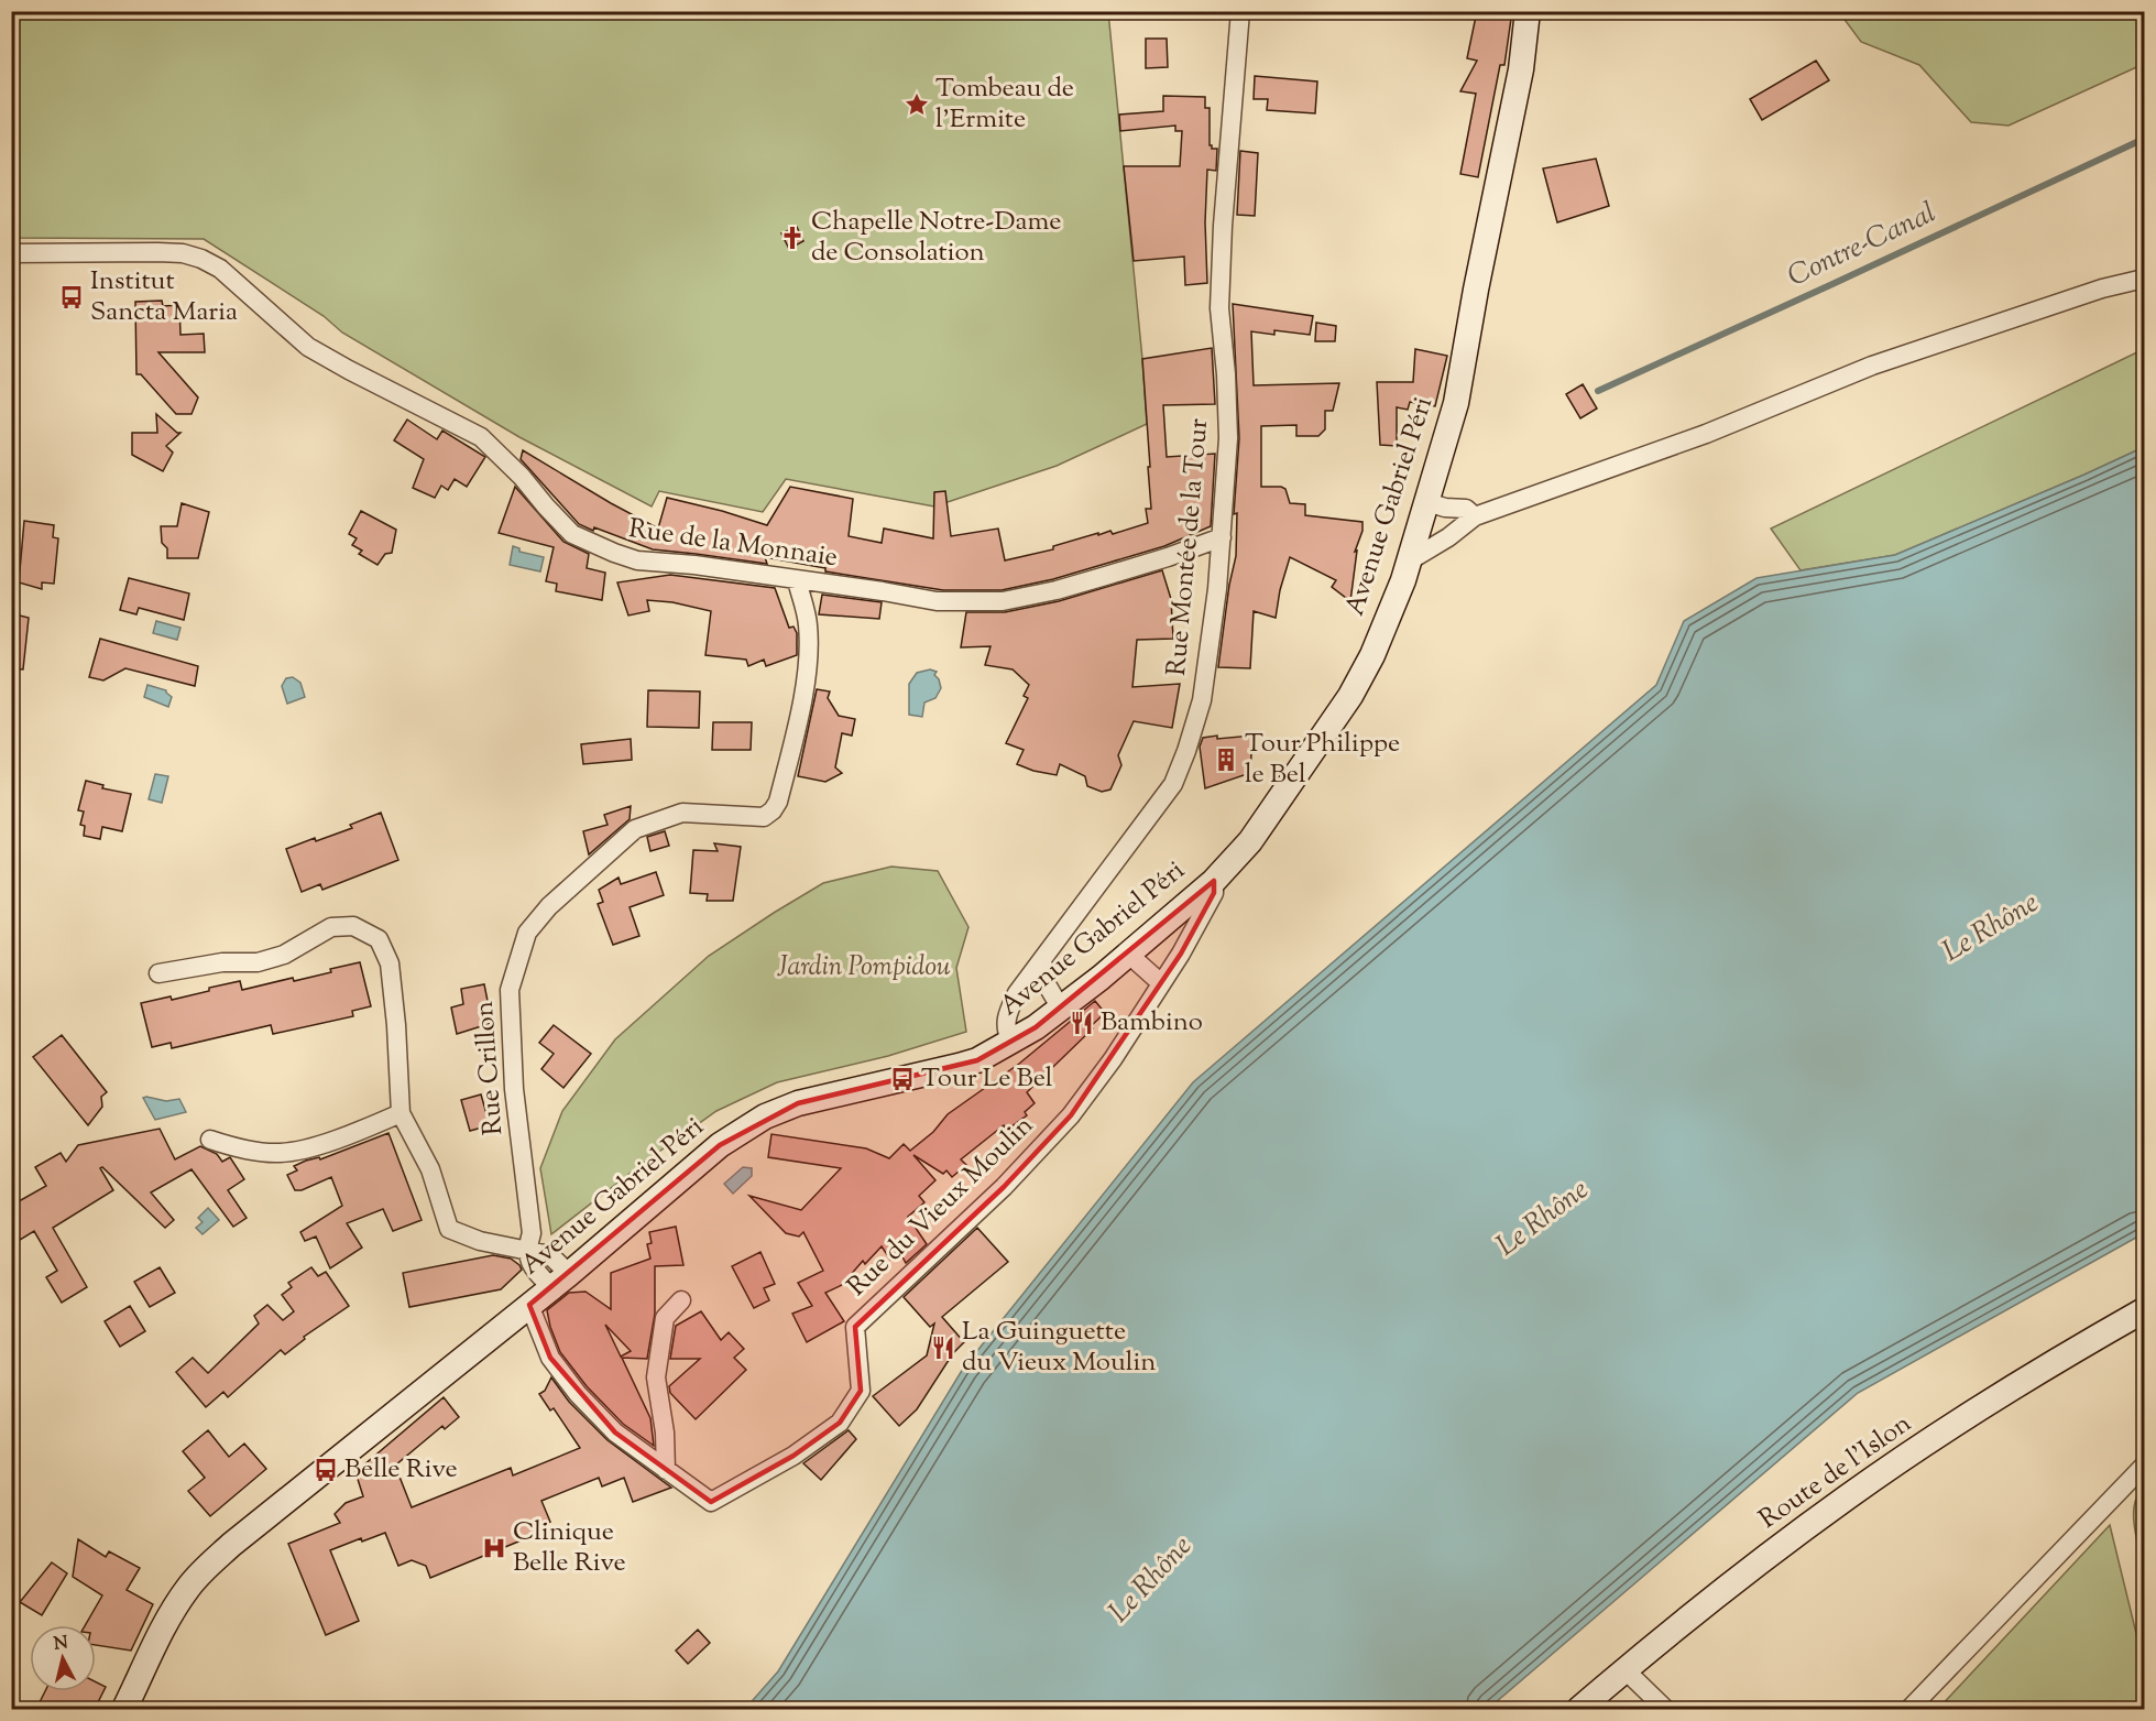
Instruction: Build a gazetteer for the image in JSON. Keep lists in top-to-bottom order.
{
  "streets": {
    "main road": ["Avenue Gabriel Péri", "Route de l'Islon"],
    "street": [
      "Rue de la Monnaie",
      "Rue Montée de la Tour",
      "Rue Crillon",
      "Rue du Vieux Moulin"
    ]
  },
  "crossings": [
    ["Avenue Gabriel Péri", "Rue Montée de la Tour"],
    ["Avenue Gabriel Péri", "Rue du Vieux Moulin"],
    ["Rue de la Monnaie", "Rue Montée de la Tour"],
    ["Rue de la Monnaie", "Rue Crillon"]
  ],
  "water": ["Contre-Canal", "Le Rhône"],
  "parks": ["Jardin Pompidou"],
  "places": {
    "place": ["Tombeau de l'Ermite"],
    "church": ["Chapelle Notre-Dame de Consolation"],
    "bus stop": ["Institut Sancta Maria", "Tour Le Bel", "Belle Rive"],
    "building": ["Tour Philippe le Bel"],
    "restaurant": ["Bambino", "La Guinguette du Vieux Moulin"],
    "hospital": ["Clinique Belle Rive"]
  },
  "north": "top"
}
